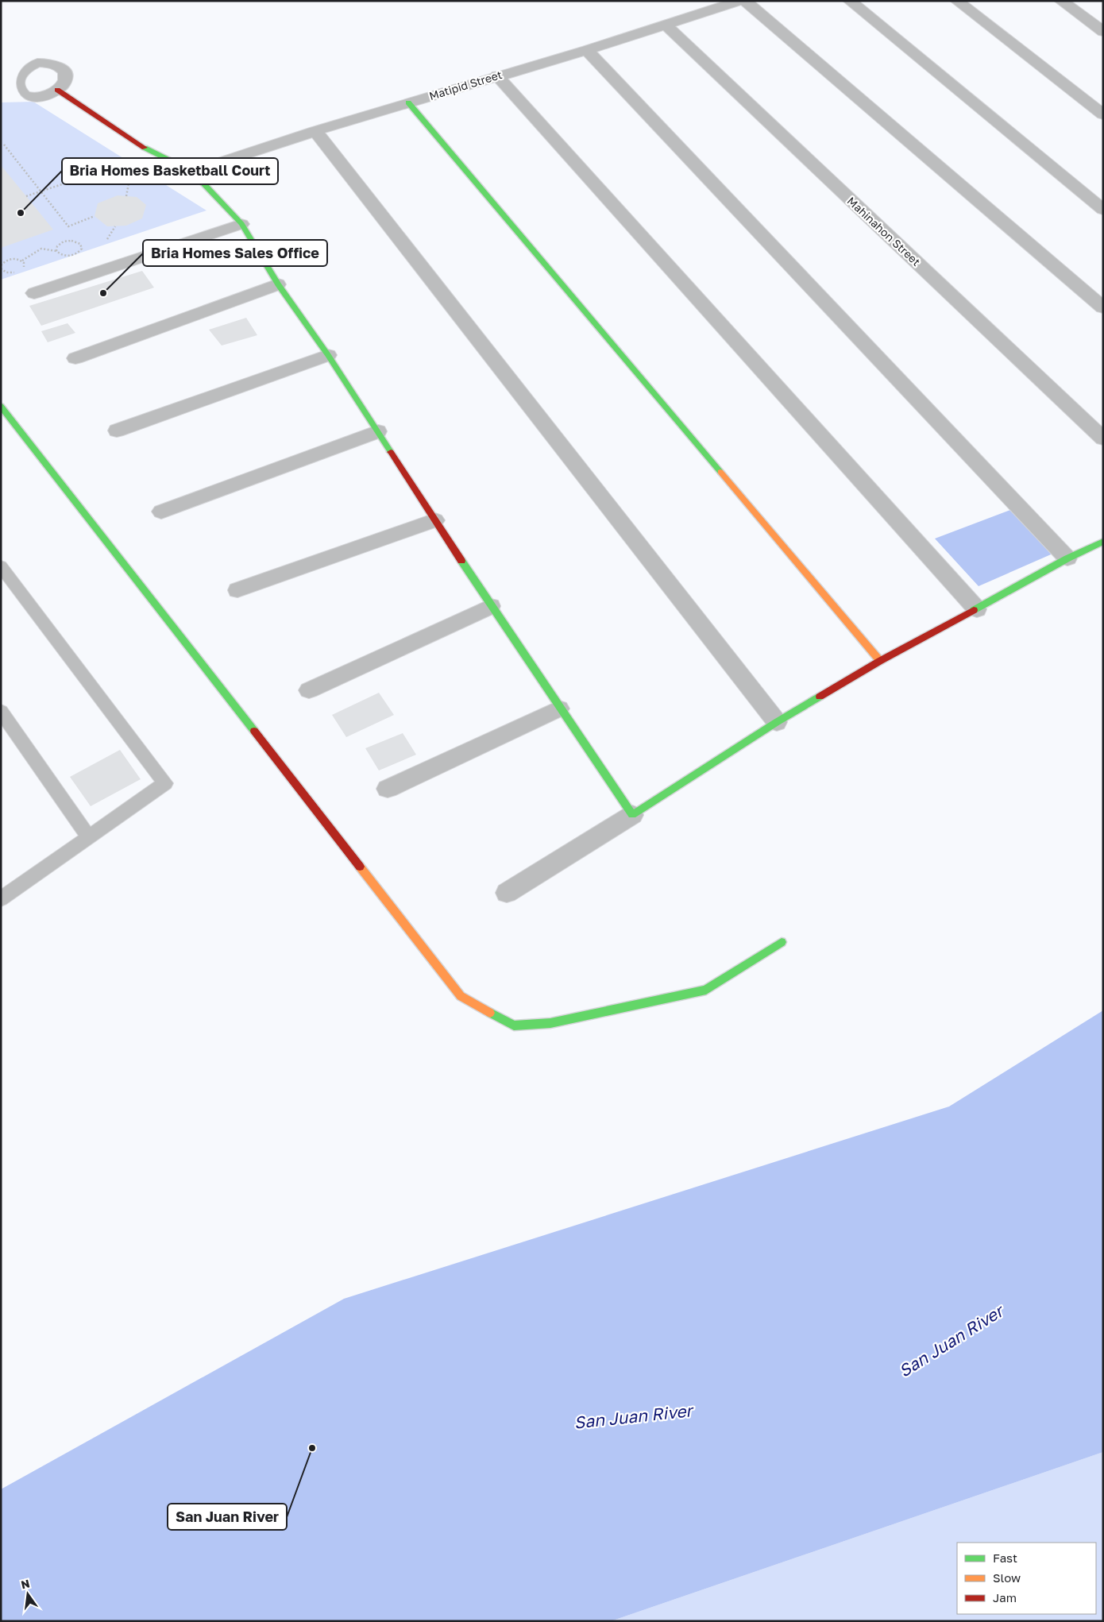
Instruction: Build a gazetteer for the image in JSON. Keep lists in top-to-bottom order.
{
  "streets": {
    "street": ["Matipid Street", "Mahinahon Street"]
  },
  "crossings": [
    ["Matipid Street", "Mahinahon Street"]
  ],
  "water": ["San Juan River"],
  "places": ["Bria Homes Basketball Court", "Bria Homes Sales Office", "San Juan River"],
  "legend": ["Fast", "Slow", "Jam"],
  "north": "top"
}
